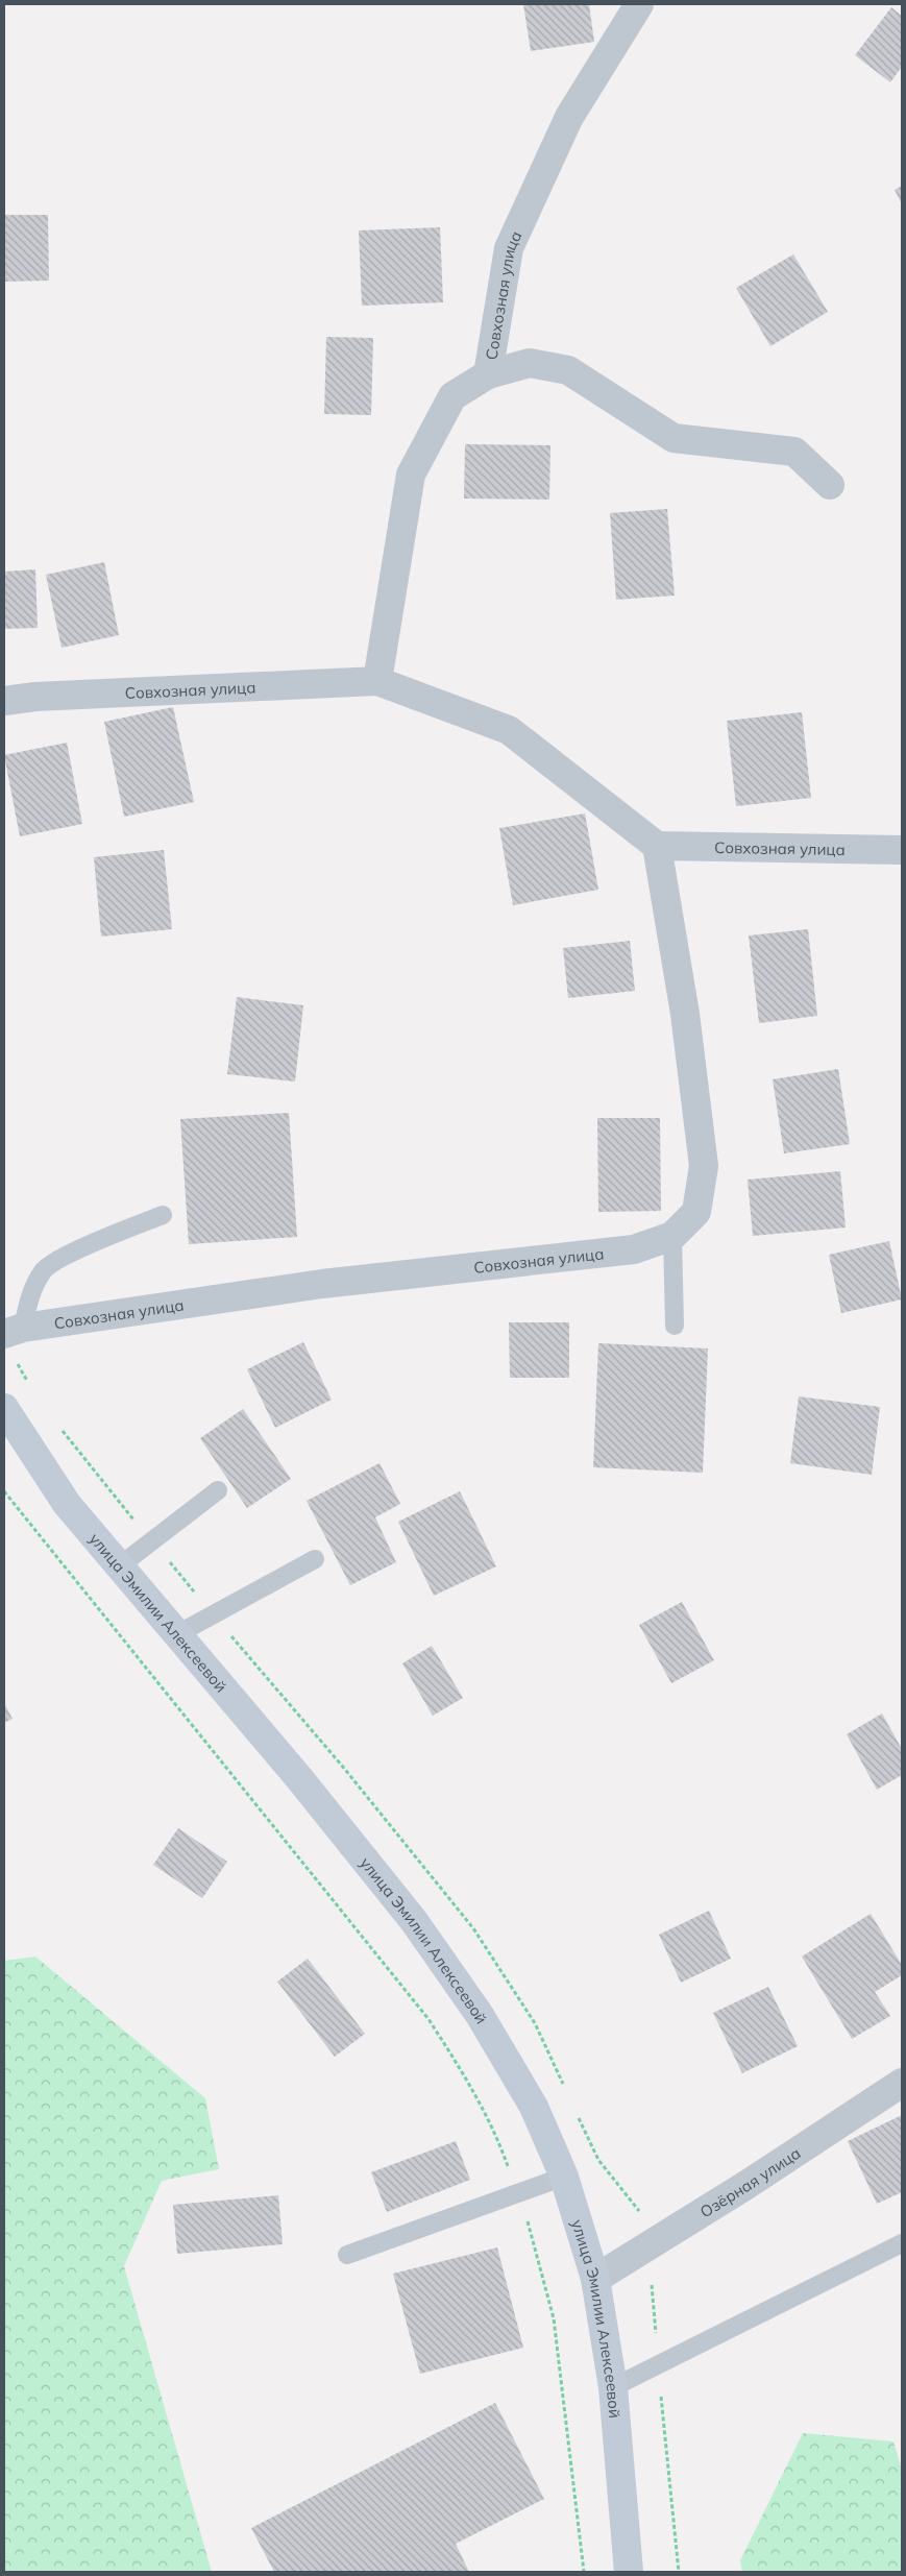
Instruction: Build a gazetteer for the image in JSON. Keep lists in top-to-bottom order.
{
  "streets": {
    "street": ["Совхозная улица", "улица Эмилии Алексеевой", "Озёрная улица"]
  },
  "crossings": [
    ["улица Эмилии Алексеевой", "Озёрная улица"]
  ]
}
